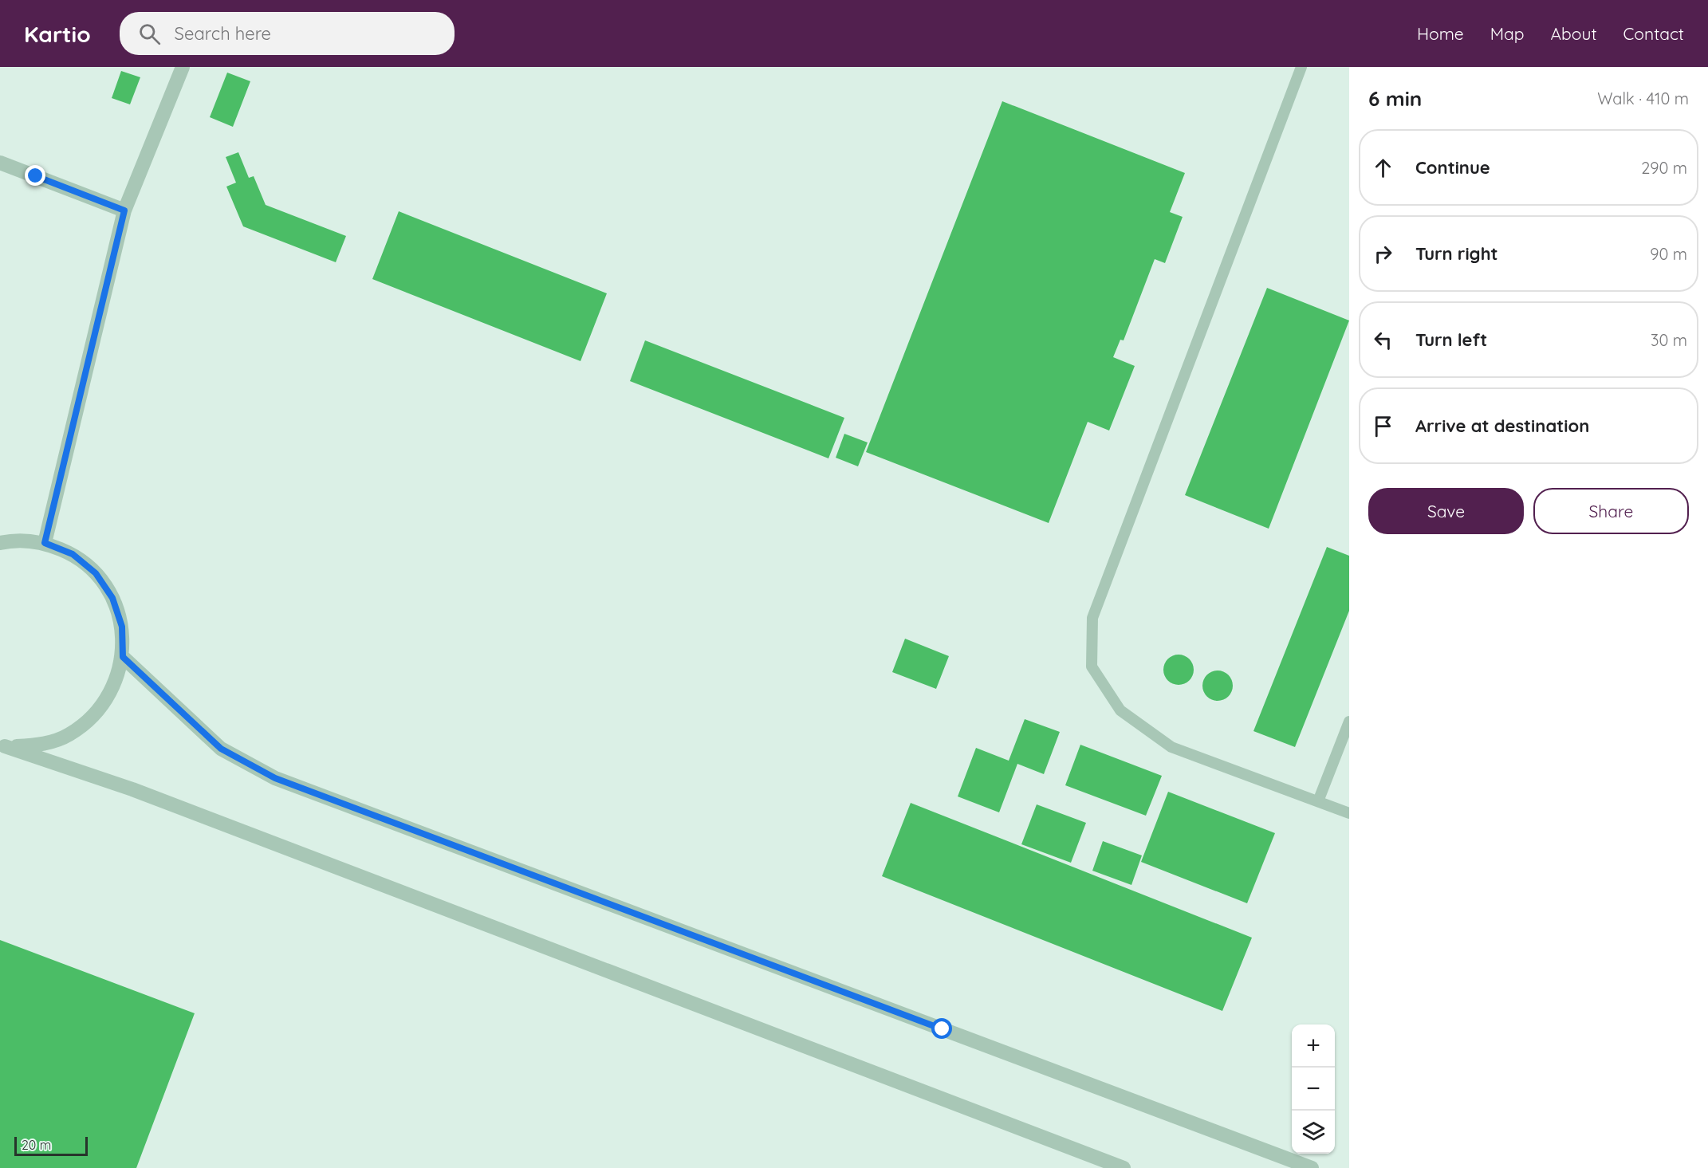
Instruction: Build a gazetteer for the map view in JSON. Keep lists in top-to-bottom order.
{
  "scale_bar": "20 m",
  "page": {
    "header": "Kartio",
    "search": "Search here",
    "nav": [
      "Home",
      "Map",
      "About",
      "Contact"
    ],
    "heading": ["6 min", "Walk · 410 m"],
    "list": [
      ["Continue", "290 m"],
      ["Turn right", "90 m"],
      ["Turn left", "30 m"],
      "Arrive at destination"
    ],
    "buttons": ["Save", "Share"],
    "map_buttons": ["+", "−"],
    "scale": "20 m"
  }
}
